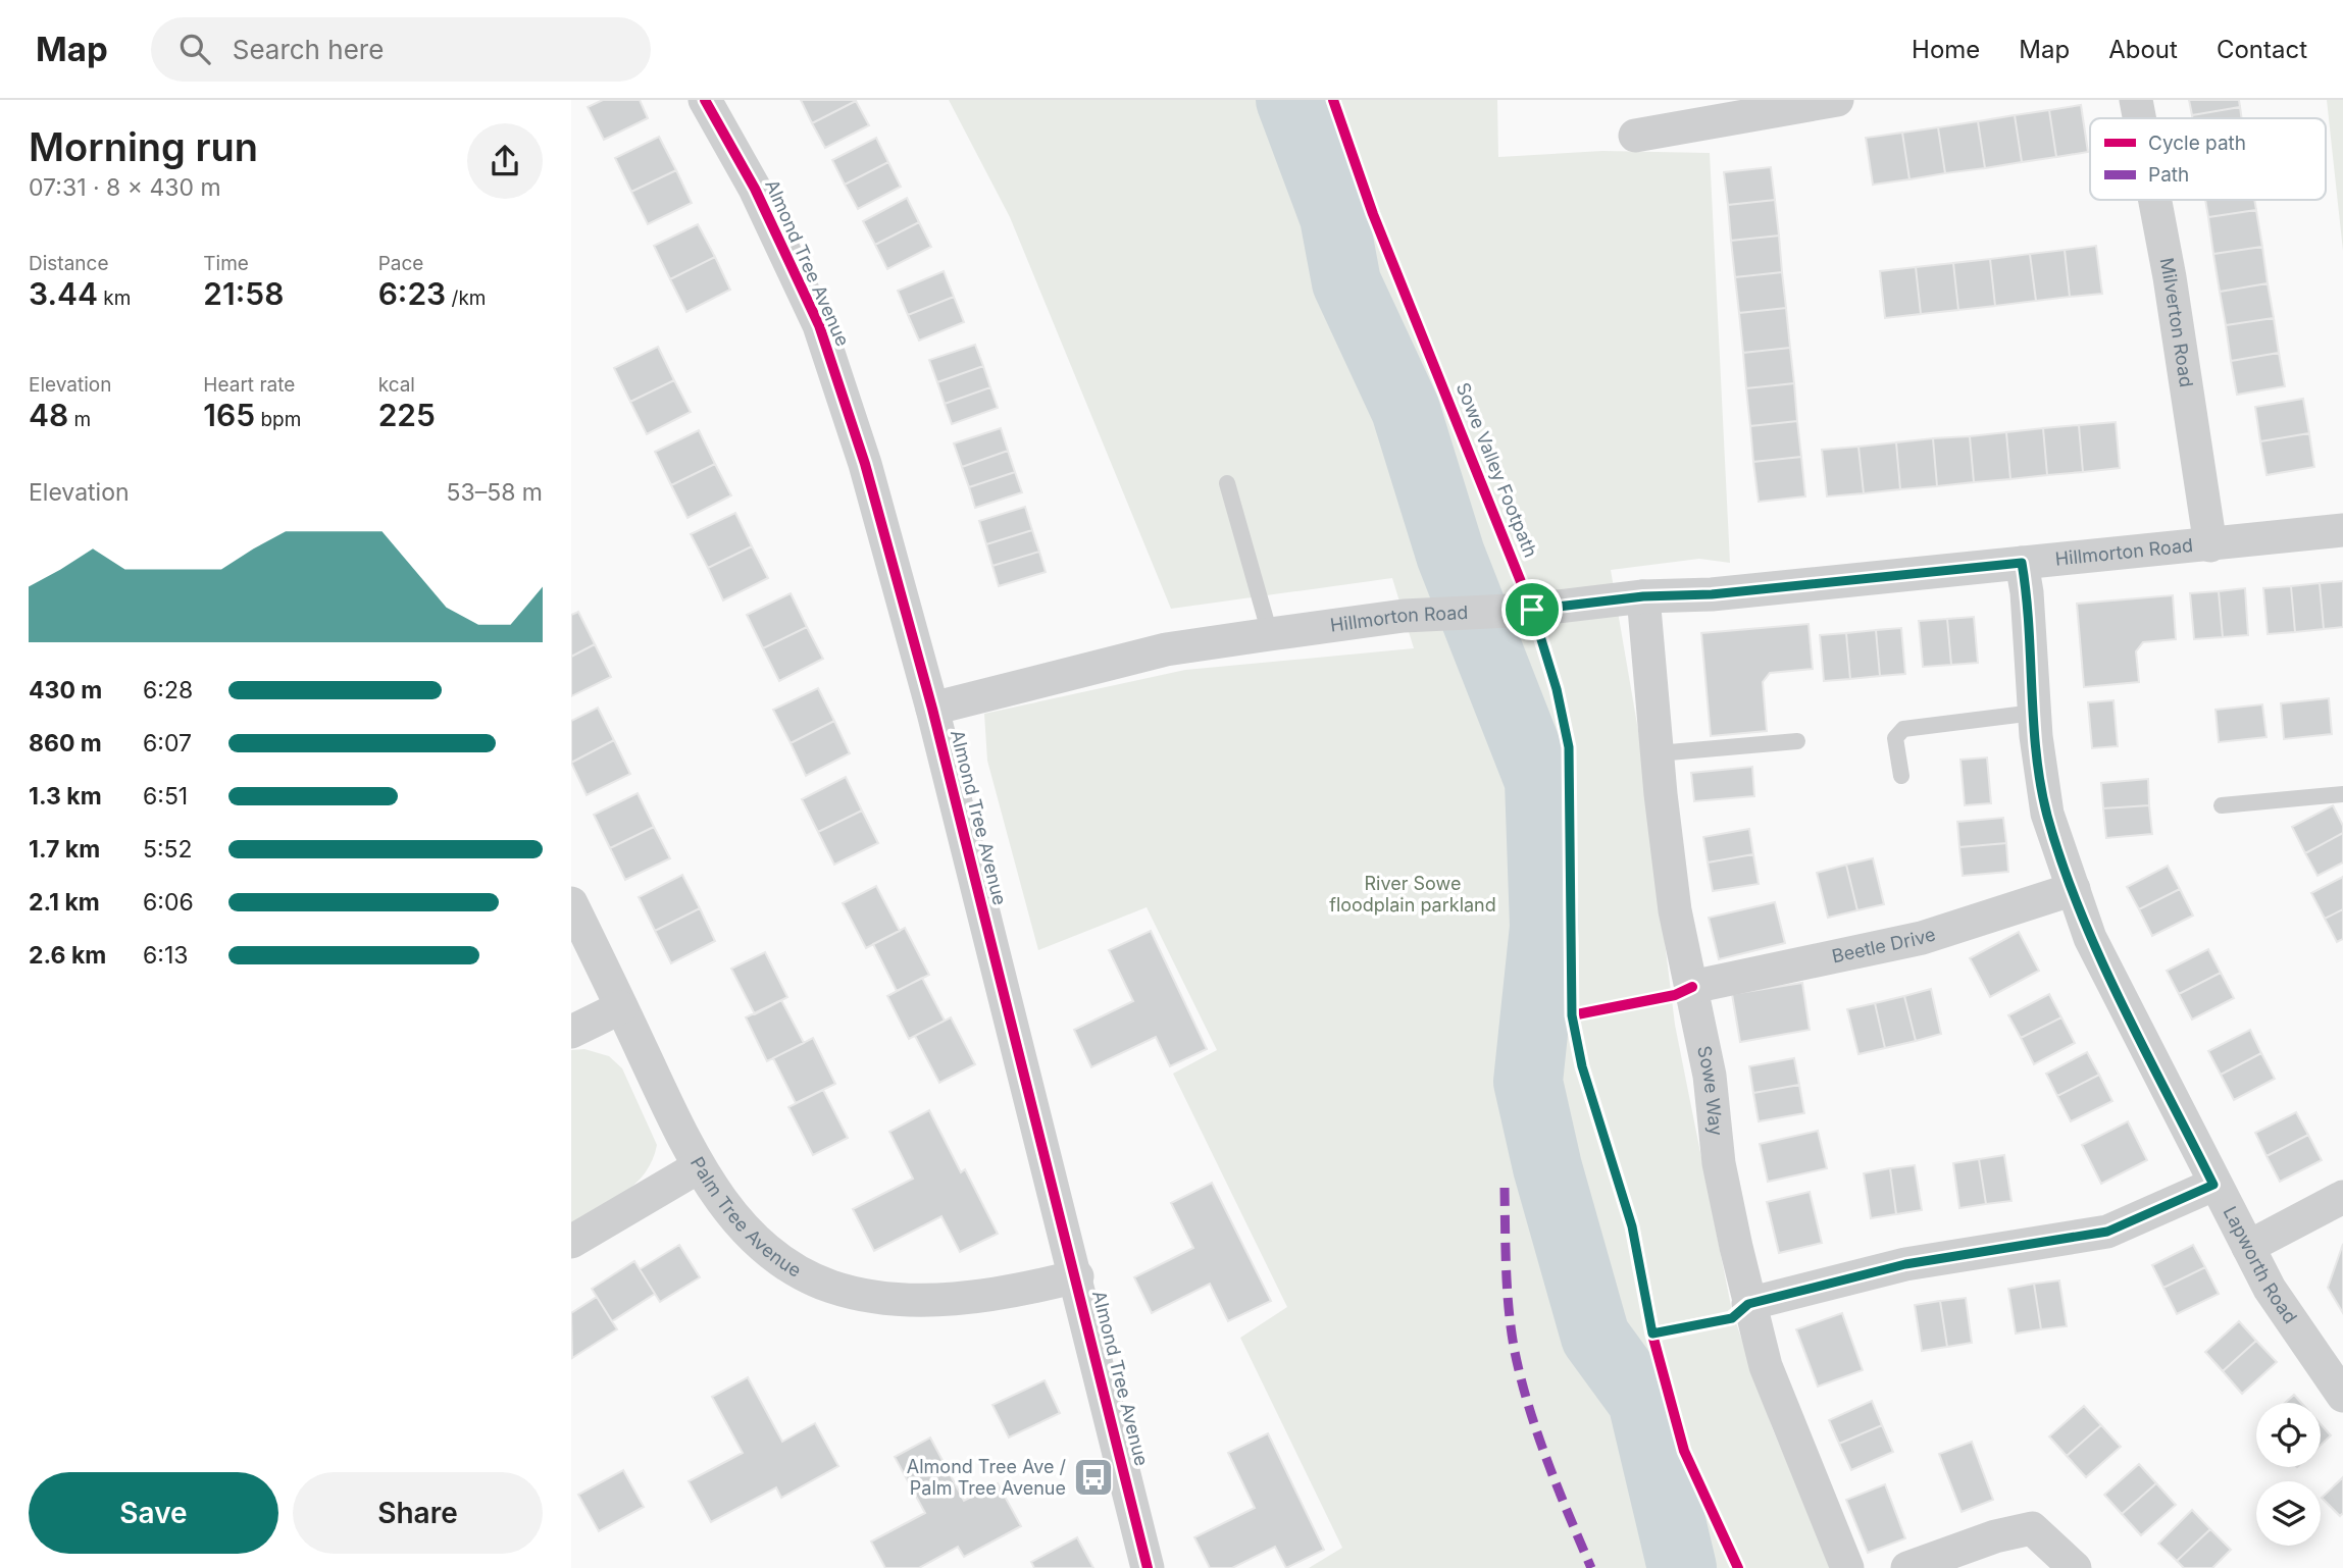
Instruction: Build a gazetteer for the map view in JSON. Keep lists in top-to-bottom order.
{
  "streets": {
    "street": [
      "Almond Tree Avenue",
      "Milverton Road",
      "Hillmorton Road",
      "Beetle Drive",
      "Sowe Way",
      "Palm Tree Avenue",
      "Lapworth Road"
    ],
    "cycle path": ["Sowe Valley Footpath"]
  },
  "crossings": [
    ["Almond Tree Avenue", "Hillmorton Road"],
    ["Almond Tree Avenue", "Palm Tree Avenue"],
    ["Milverton Road", "Hillmorton Road"],
    ["Hillmorton Road", "Sowe Way"],
    ["Hillmorton Road", "Lapworth Road"],
    ["Beetle Drive", "Sowe Way"],
    ["Beetle Drive", "Lapworth Road"]
  ],
  "parks": ["River Sowe floodplain parkland"],
  "places": {
    "bus stop": ["Almond Tree Ave / Palm Tree Avenue"]
  },
  "legend": ["Cycle path", "Path"],
  "page": {
    "header": "Map",
    "search": "Search here",
    "nav": [
      "Home",
      "Map",
      "About",
      "Contact"
    ],
    "heading": ["Morning run", "07:31 · 8 × 430 m"],
    "stats": [
      ["Distance", "3.44 km"],
      ["Time", "21:58"],
      ["Pace", "6:23 /km"],
      ["Elevation", "48 m"],
      ["Heart rate", "165 bpm"],
      ["kcal", "225"]
    ],
    "chart": ["Elevation", "53–58 m"],
    "list": [
      {
        "name": "430 m",
        "note": "6:28"
      },
      {
        "name": "860 m",
        "note": "6:07"
      },
      {
        "name": "1.3 km",
        "note": "6:51"
      },
      {
        "name": "1.7 km",
        "note": "5:52"
      },
      {
        "name": "2.1 km",
        "note": "6:06"
      },
      {
        "name": "2.6 km",
        "note": "6:13"
      }
    ],
    "buttons": ["Save", "Share"]
  }
}
